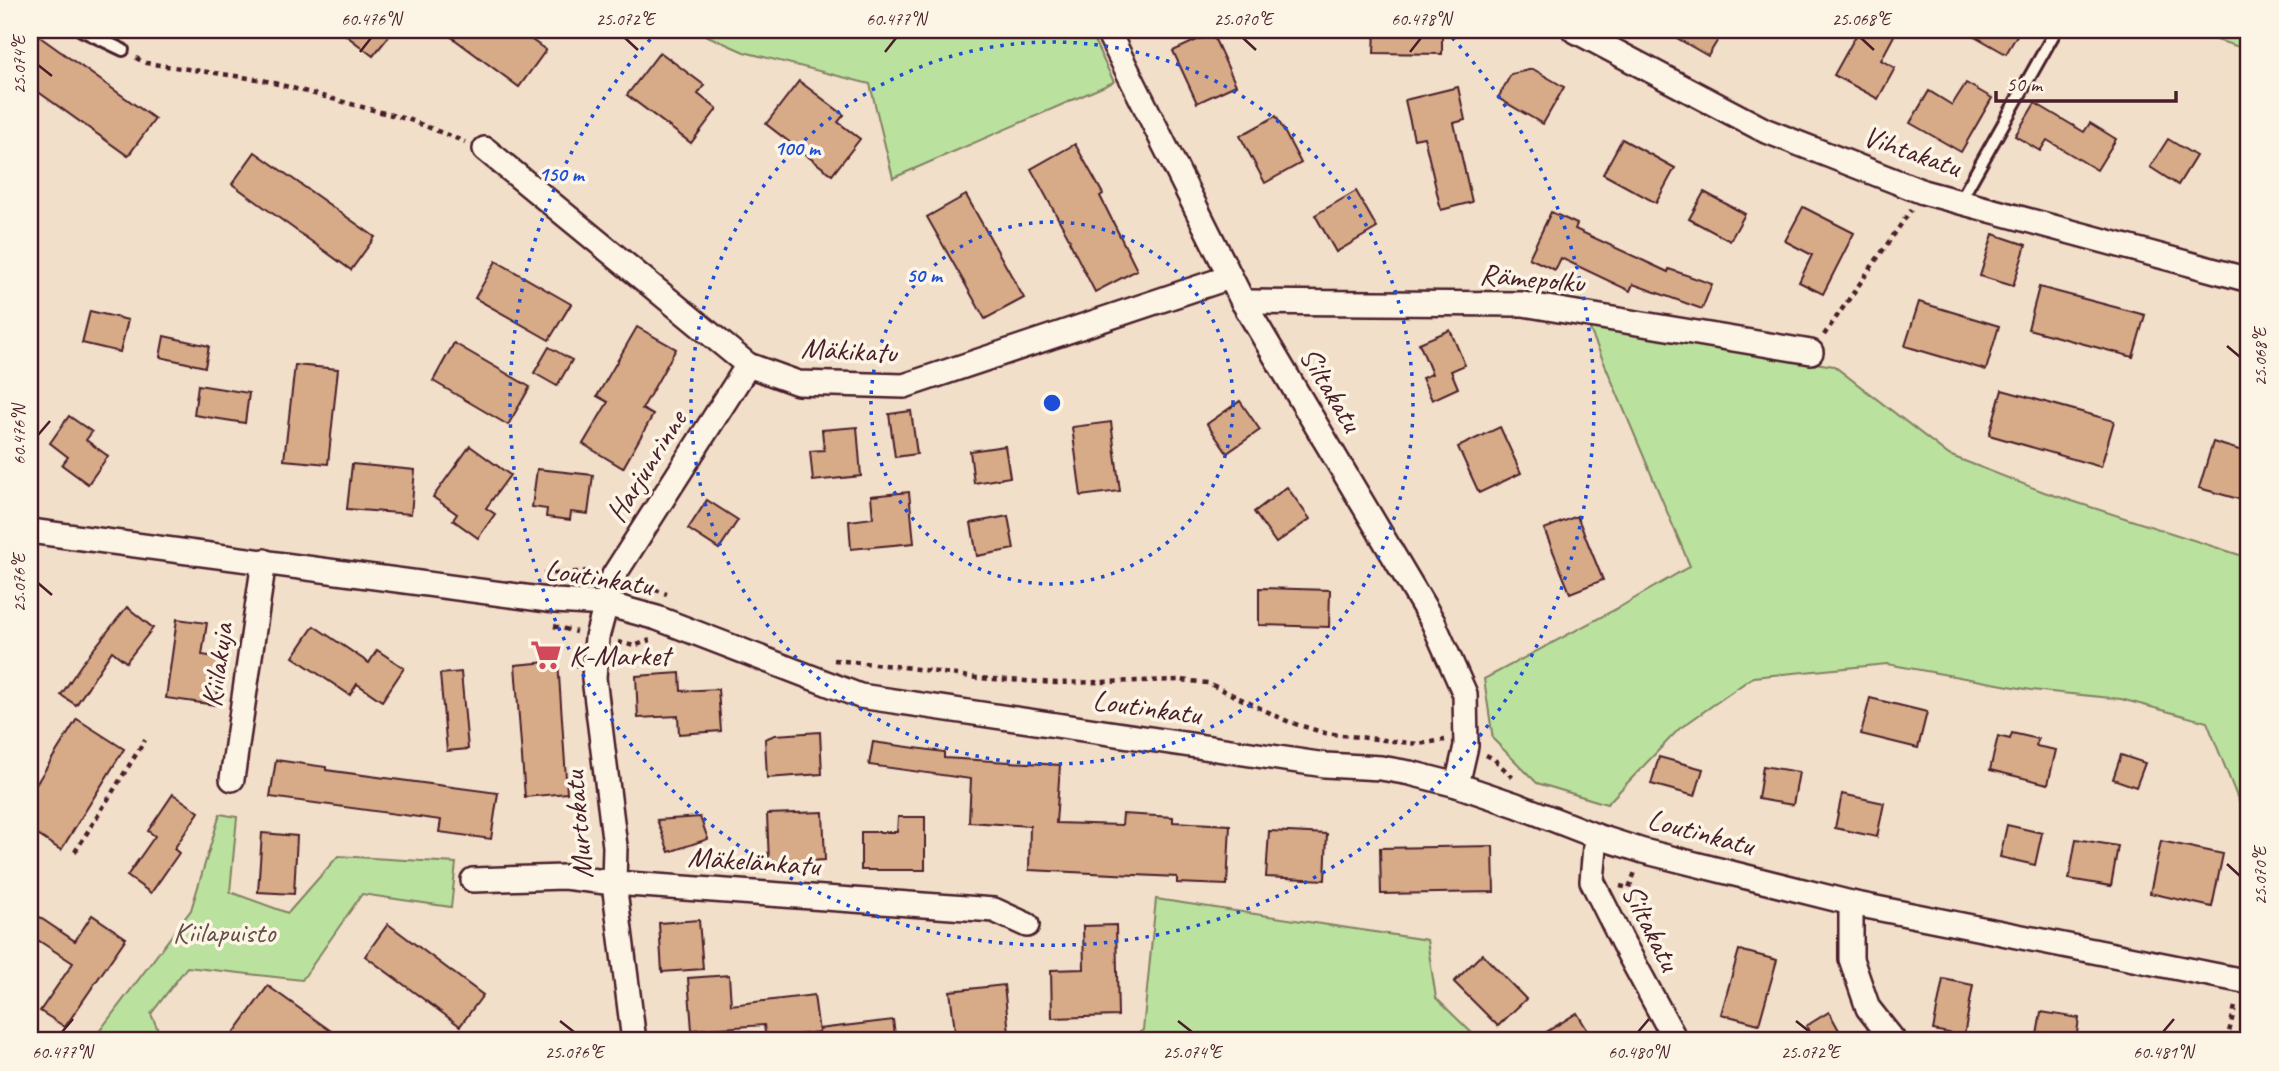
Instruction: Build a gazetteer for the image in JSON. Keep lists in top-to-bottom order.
{
  "streets": {
    "street": [
      "Vihtakatu",
      "Rämepolku",
      "Mäkikatu",
      "Siltakatu",
      "Harjunrinne",
      "Loutinkatu",
      "Kiilakuja",
      "Murtokatu",
      "Mäkelänkatu"
    ]
  },
  "crossings": [
    ["Rämepolku", "Siltakatu"],
    ["Mäkikatu", "Siltakatu"],
    ["Mäkikatu", "Harjunrinne"],
    ["Siltakatu", "Loutinkatu"],
    ["Harjunrinne", "Loutinkatu"],
    ["Harjunrinne", "Murtokatu"],
    ["Loutinkatu", "Kiilakuja"],
    ["Loutinkatu", "Murtokatu"],
    ["Murtokatu", "Mäkelänkatu"]
  ],
  "parks": ["Kiilapuisto"],
  "places": {
    "supermarket": ["K-Market"]
  },
  "scale_bar": "50 m",
  "coordinates": [
    "60.476°N",
    "25.072°E",
    "60.477°N",
    "25.070°E",
    "60.478°N",
    "25.068°E",
    "25.074°E",
    "25.076°E",
    "60.480°N",
    "60.481°N"
  ],
  "rings": ["100 m", "150 m", "50 m"]
}
